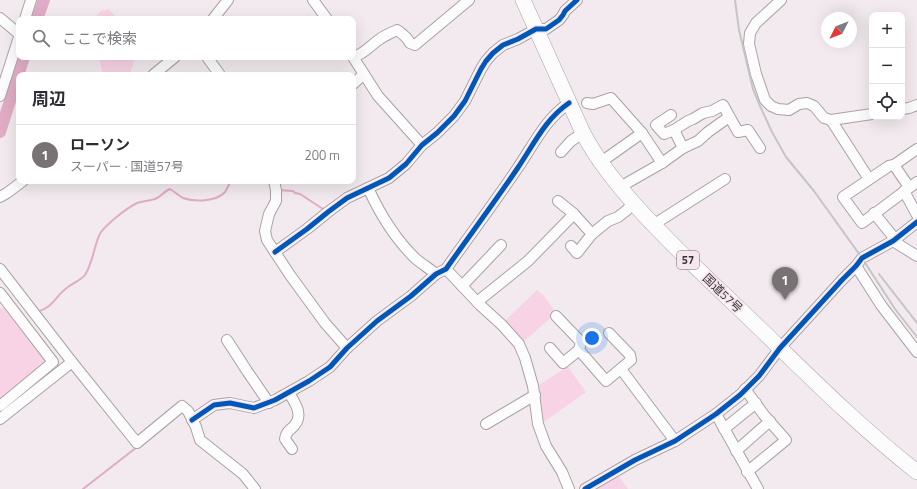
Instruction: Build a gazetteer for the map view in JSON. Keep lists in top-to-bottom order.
{
  "streets": {
    "highway": ["57", "国道57号"]
  },
  "north": "bottom left",
  "page": {
    "map_buttons": ["+", "−"],
    "search": "ここで検索",
    "heading": "周辺",
    "list": [
      {
        "mark": "1",
        "name": "ローソン",
        "note": "スーパー · 国道57号",
        "value": "200 m"
      }
    ],
    "pins": "1"
  }
}
